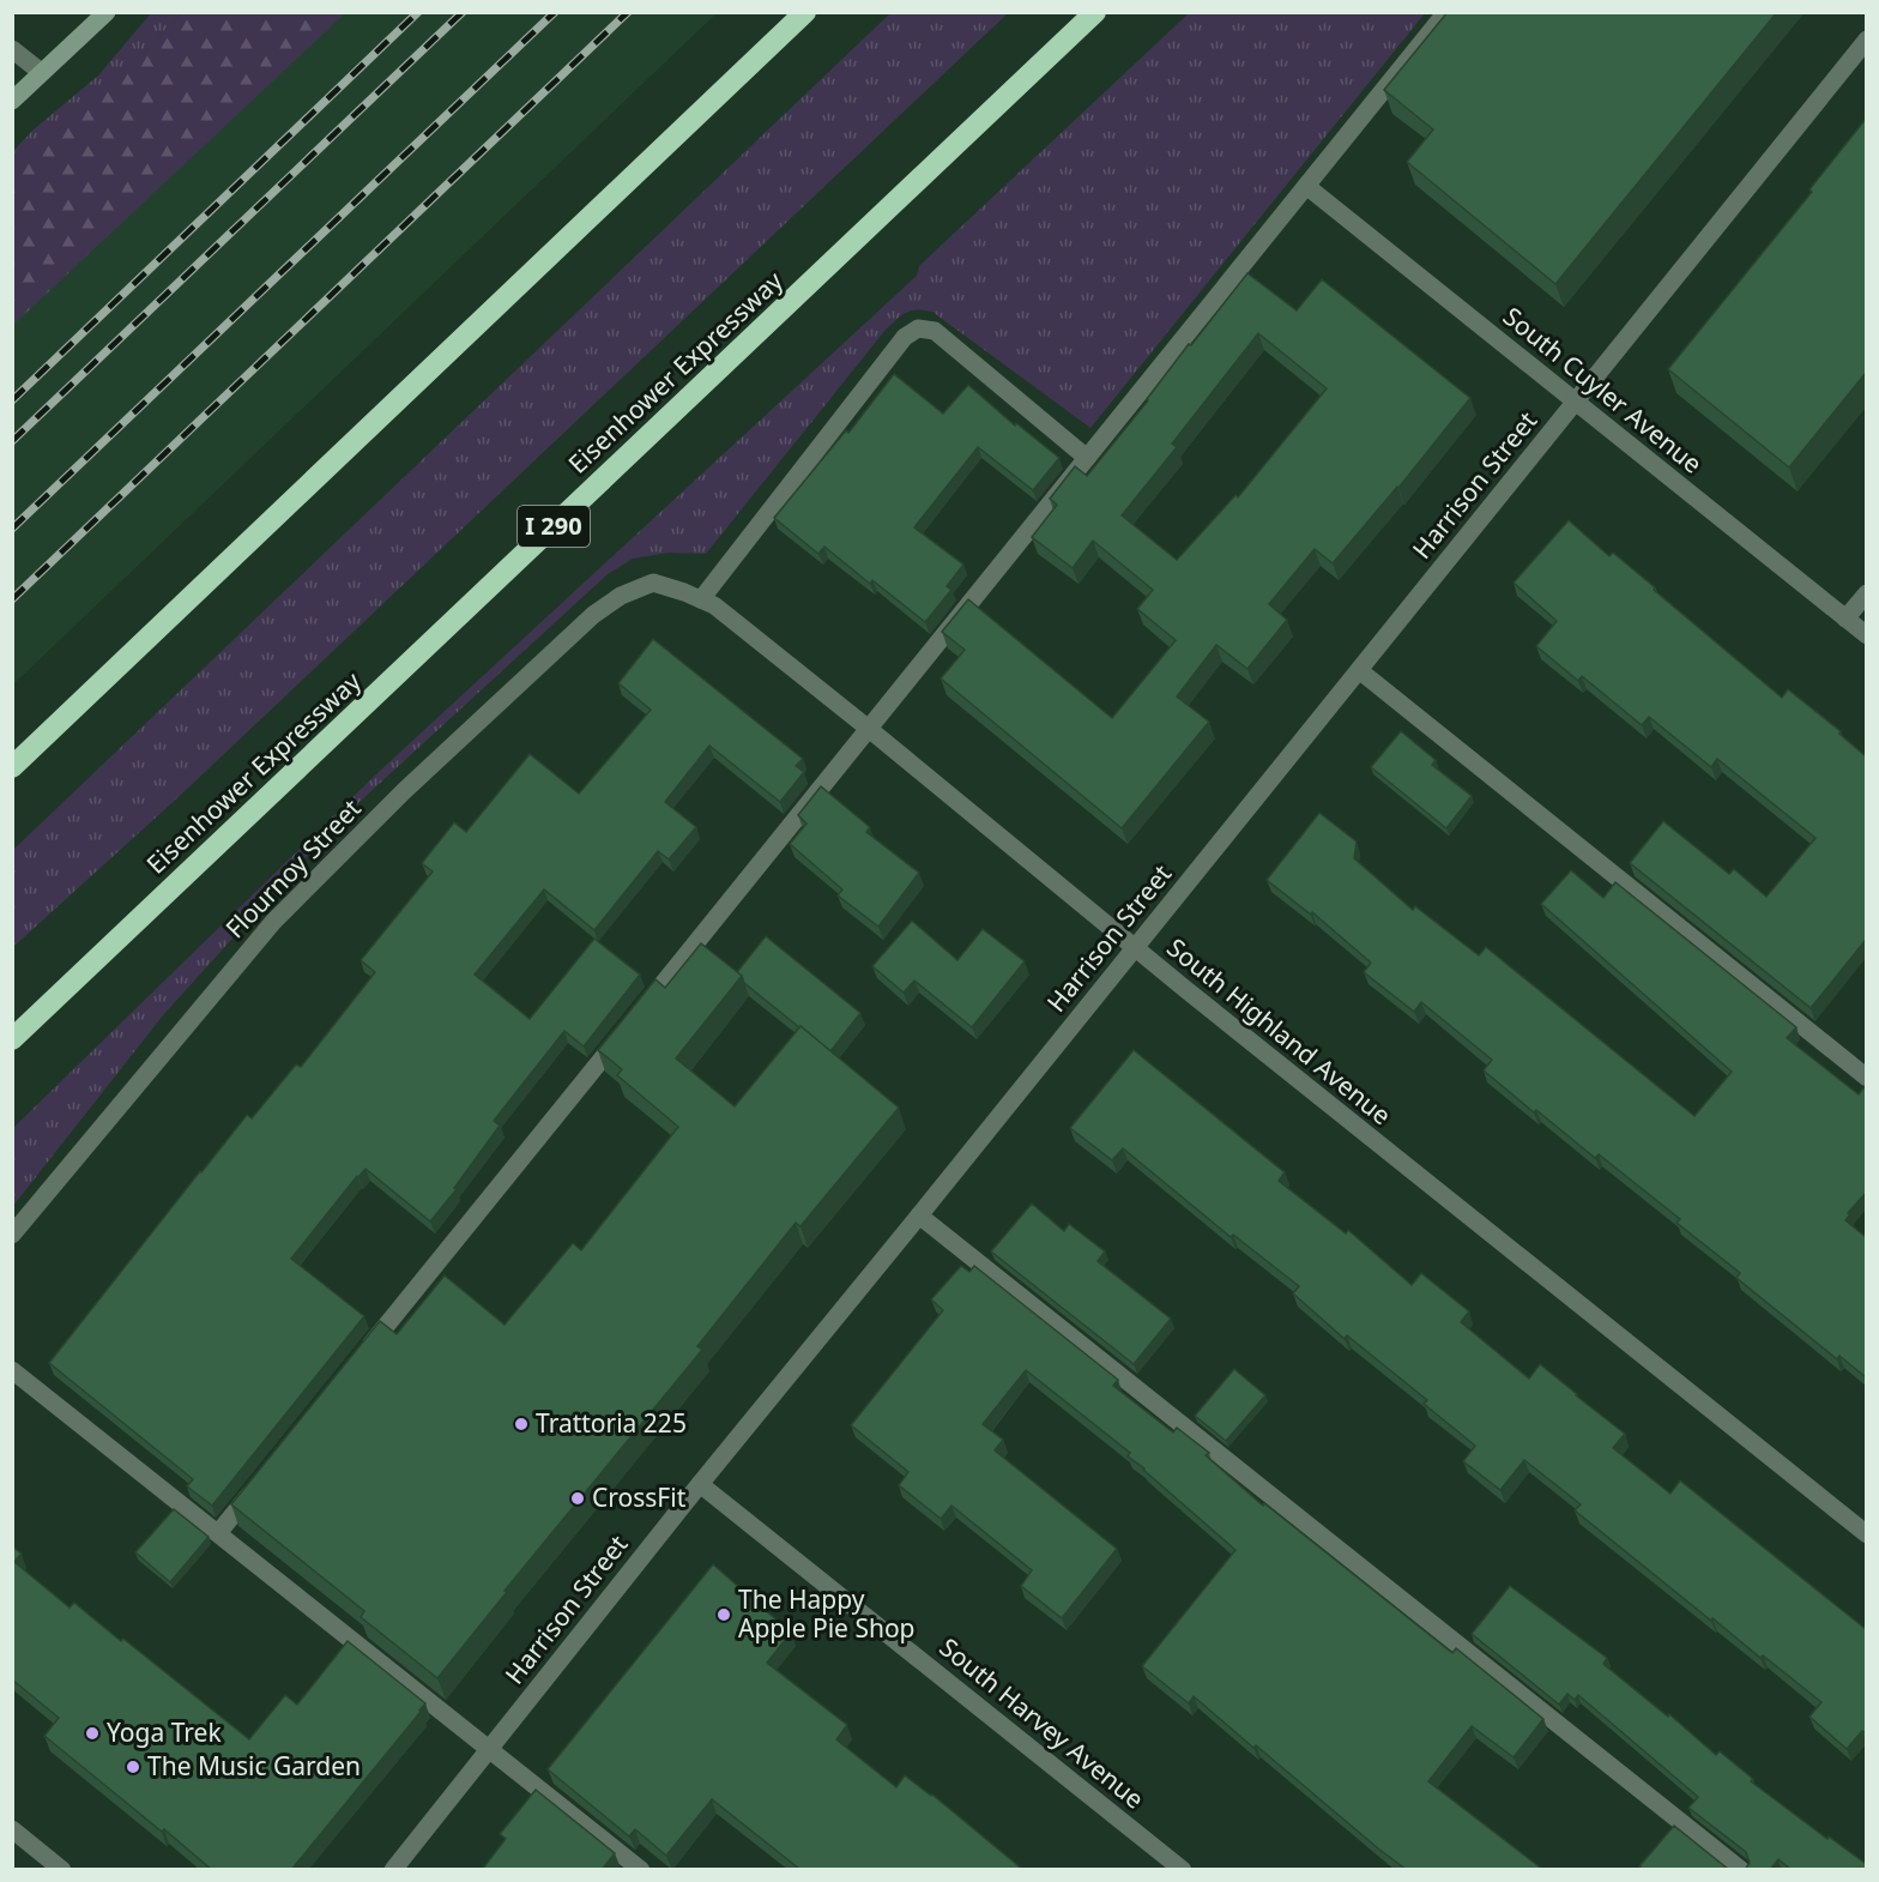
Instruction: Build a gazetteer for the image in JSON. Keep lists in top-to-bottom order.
{
  "streets": {
    "highway": ["Eisenhower Expressway", "I 290"],
    "street": [
      "South Cuyler Avenue",
      "Harrison Street",
      "Flournoy Street",
      "South Highland Avenue",
      "South Harvey Avenue"
    ]
  },
  "crossings": [
    ["South Cuyler Avenue", "Harrison Street"],
    ["Harrison Street", "South Highland Avenue"],
    ["Harrison Street", "South Harvey Avenue"],
    ["Flournoy Street", "South Highland Avenue"]
  ],
  "places": [
    "Trattoria 225",
    "CrossFit",
    "The Happy Apple Pie Shop",
    "Yoga Trek",
    "The Music Garden"
  ]
}
